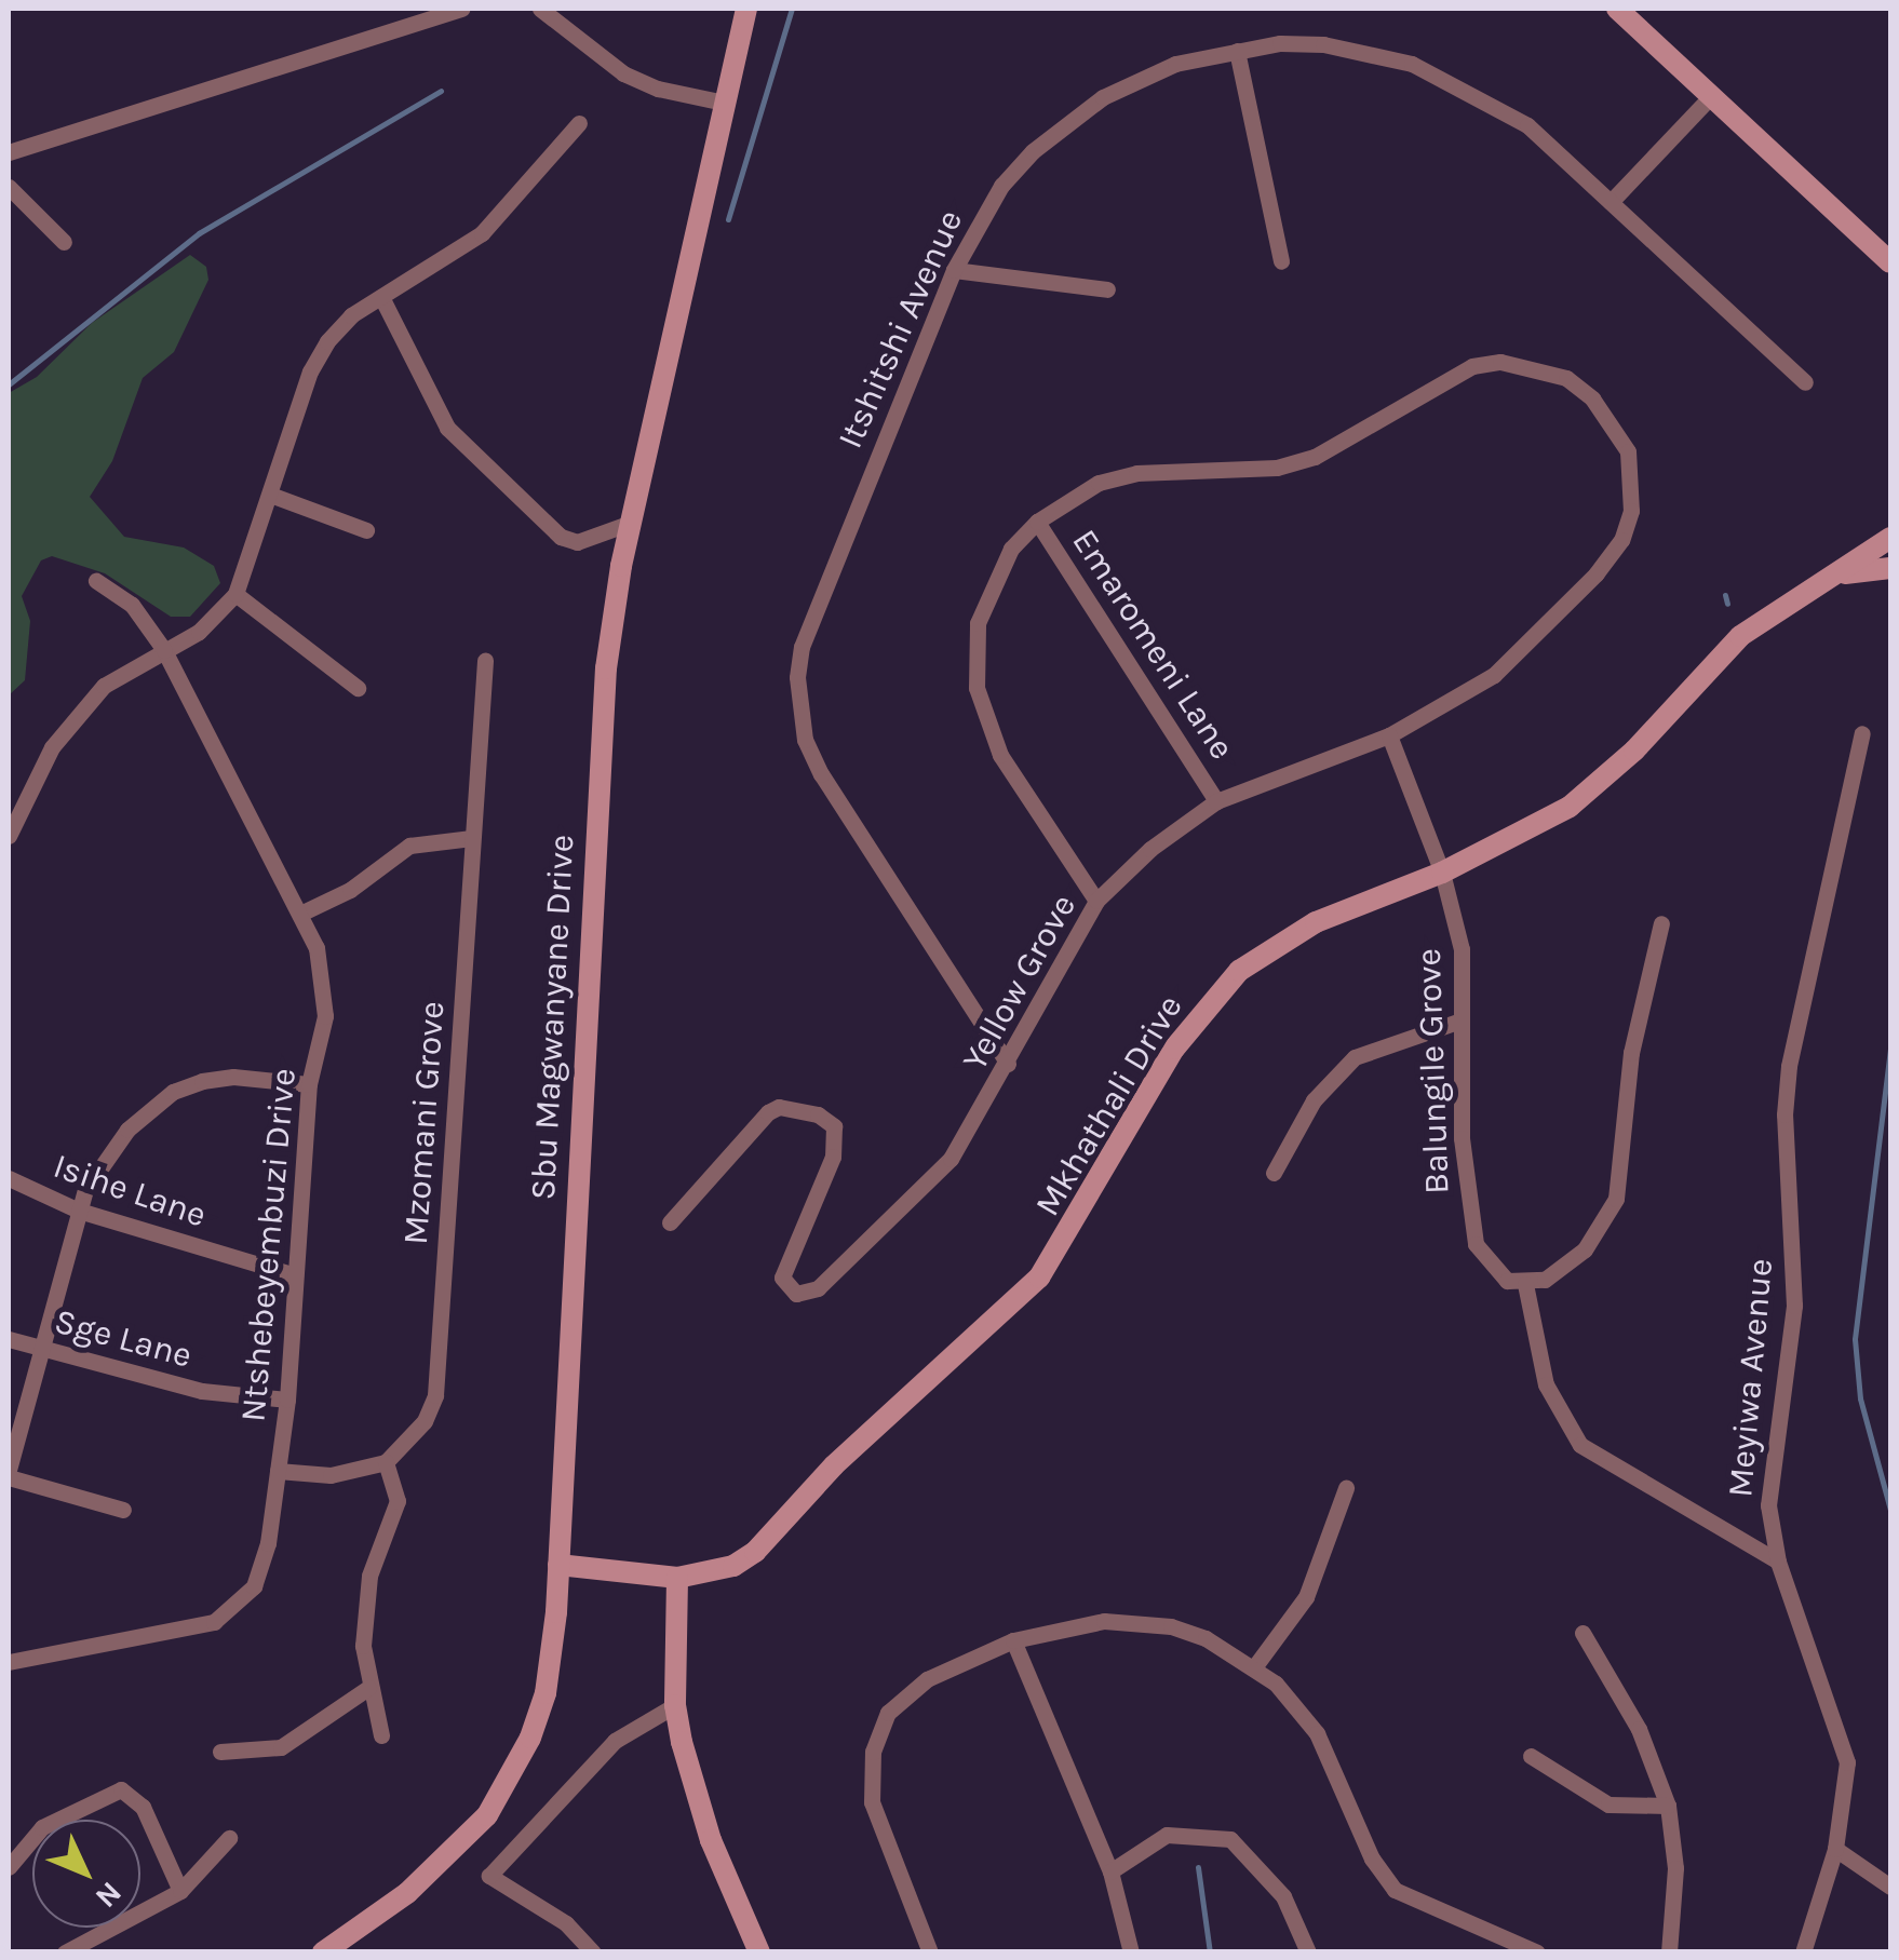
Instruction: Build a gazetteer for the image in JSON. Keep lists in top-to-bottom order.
{
  "streets": {
    "street": [
      "Itshitshi Avenue",
      "Emaromeni Lane",
      "Yellow Grove",
      "Sbu Magwanyane Drive",
      "Balungile Grove",
      "Mkhathali Drive",
      "Mzomani Grove",
      "Isihe Lane",
      "Ntshebeyembuzi Drive",
      "Sge Lane",
      "Meyiwa Avenue"
    ]
  },
  "crossings": [
    ["Itshitshi Avenue", "Yellow Grove"],
    ["Emaromeni Lane", "Yellow Grove"],
    ["Sbu Magwanyane Drive", "Mkhathali Drive"],
    ["Balungile Grove", "Mkhathali Drive"],
    ["Isihe Lane", "Ntshebeyembuzi Drive"],
    ["Ntshebeyembuzi Drive", "Sge Lane"]
  ],
  "north": "bottom right"
}
